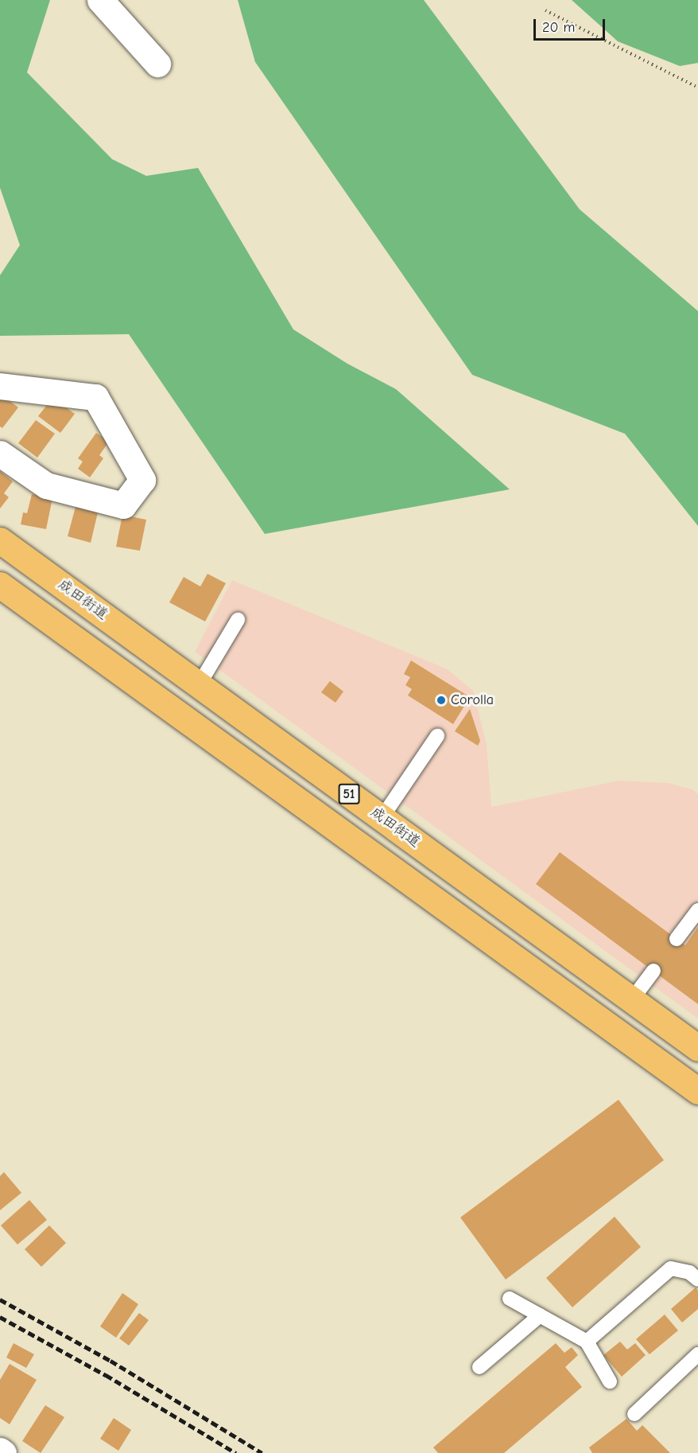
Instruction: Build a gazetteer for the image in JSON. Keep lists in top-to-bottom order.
{
  "streets": {
    "highway": ["成田街道", "51"]
  },
  "places": ["Corolla"],
  "scale_bar": "20 m"
}
